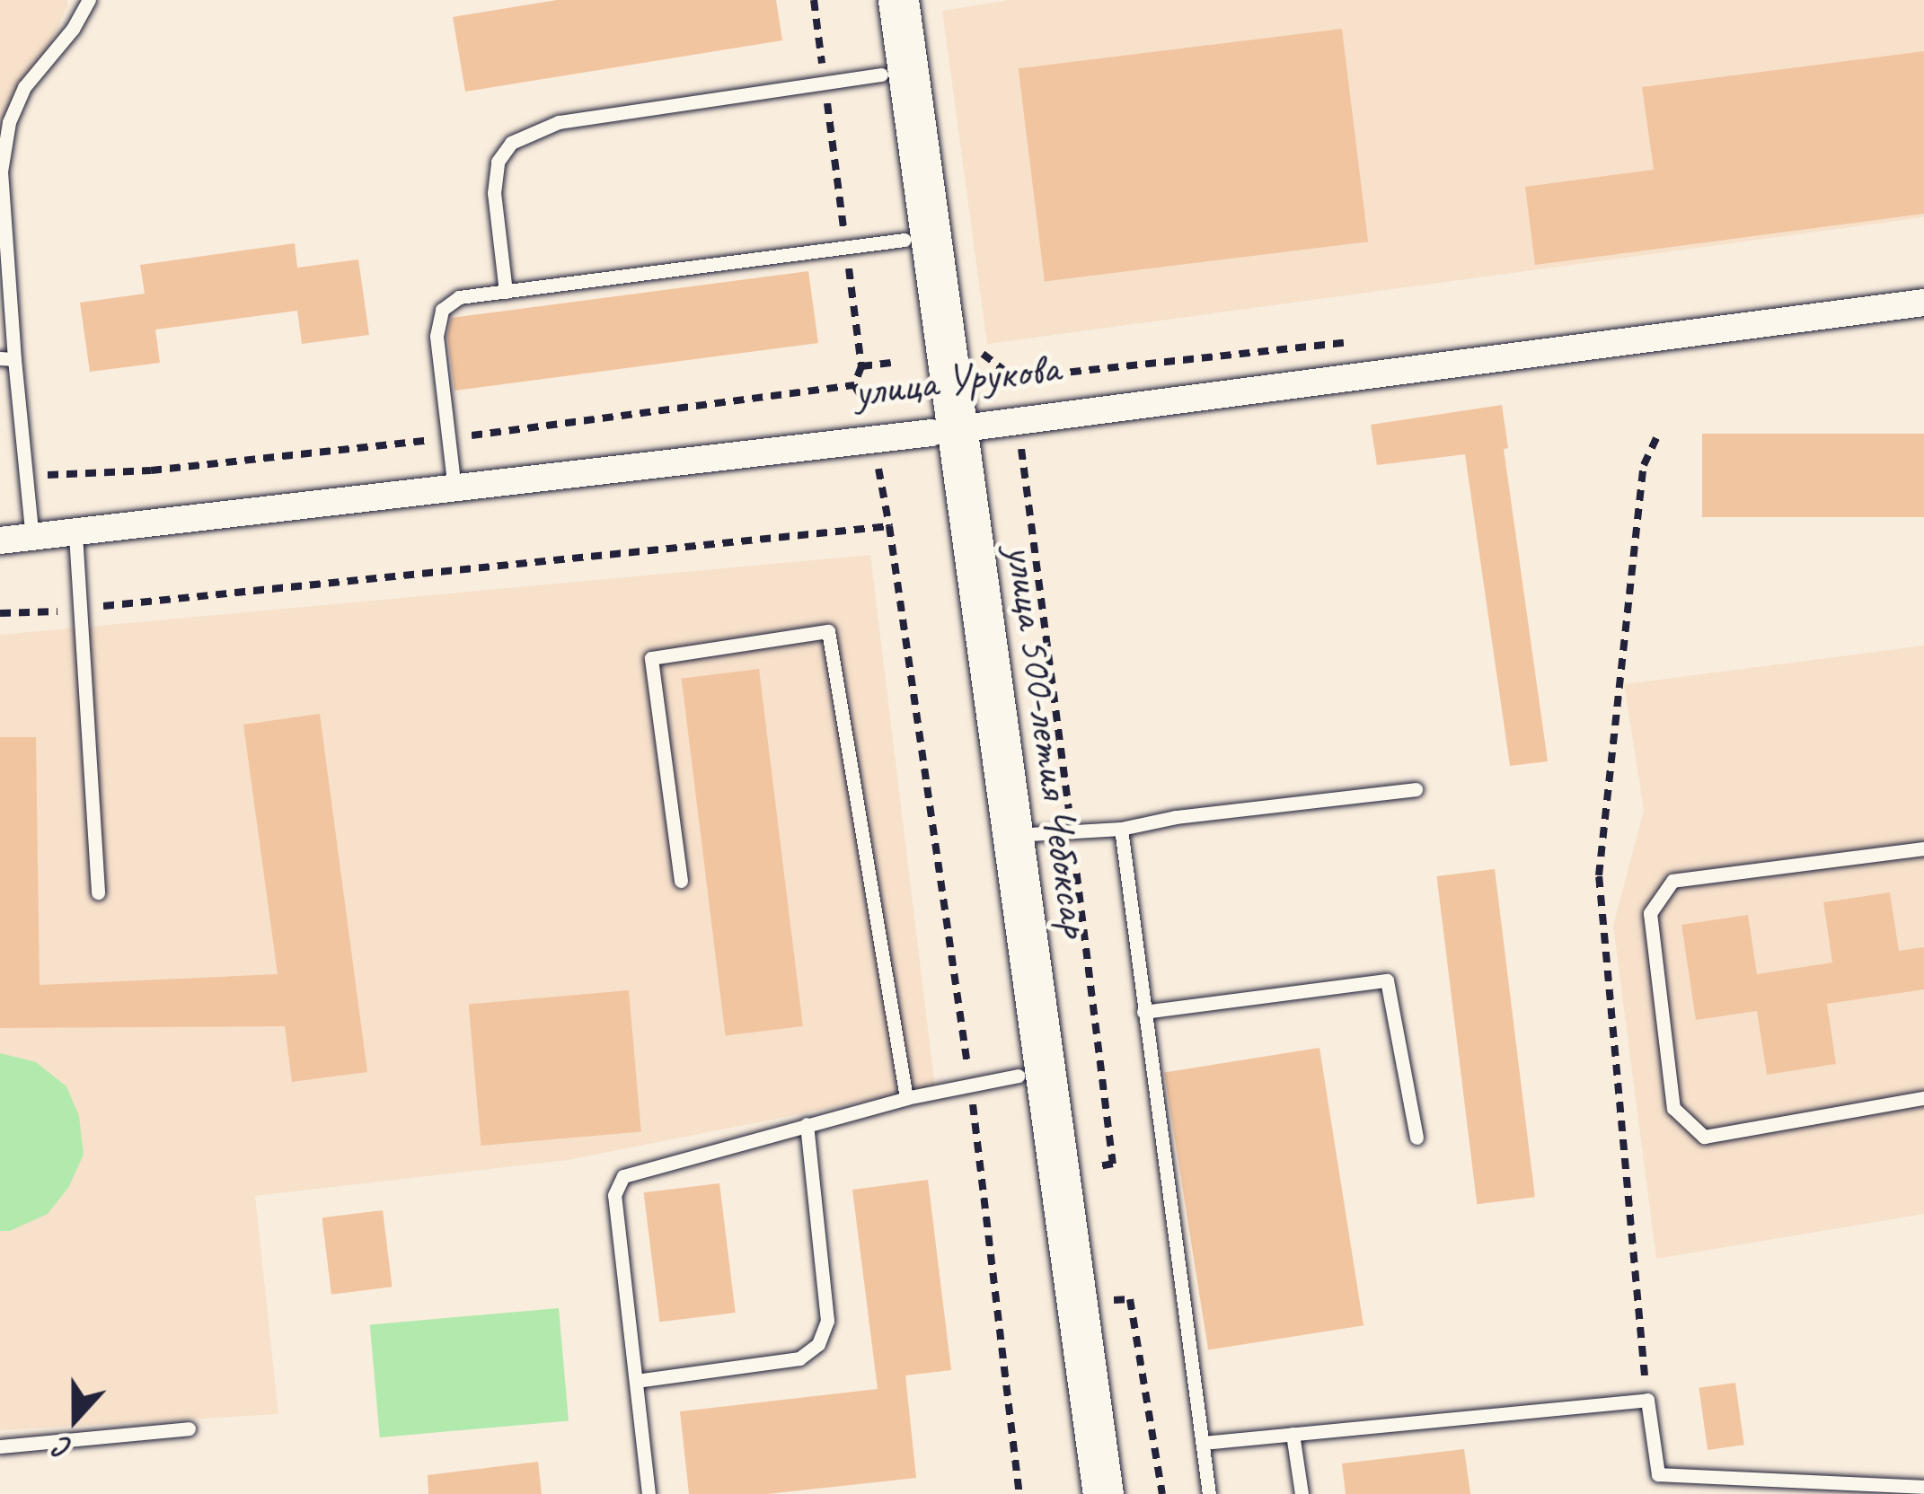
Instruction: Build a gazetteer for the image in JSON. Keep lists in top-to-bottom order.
{
  "streets": {
    "street": ["улица Урукова", "улица 500-летия Чебоксар"]
  },
  "crossings": [
    ["улица Урукова", "улица 500-летия Чебоксар"]
  ],
  "north": "bottom"
}
